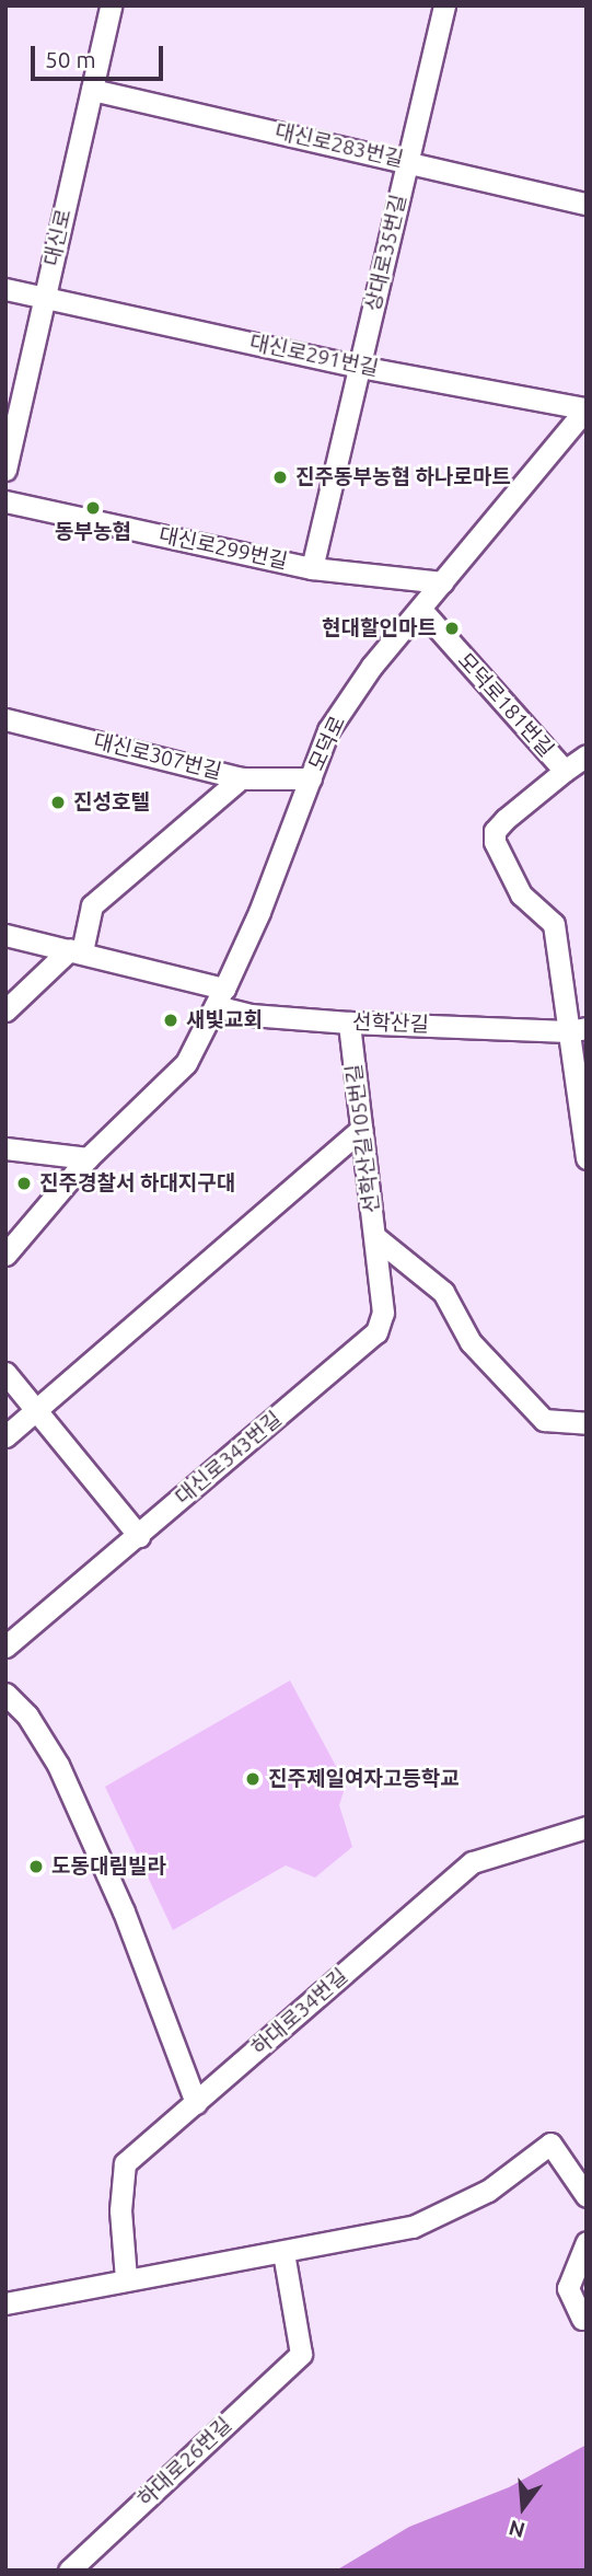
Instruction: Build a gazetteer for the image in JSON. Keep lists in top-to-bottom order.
{
  "streets": {
    "street": [
      "대신로283번길",
      "대신로",
      "상대로35번길",
      "대신로291번길",
      "대신로299번길",
      "모덕로181번길",
      "모덕로",
      "대신로307번길",
      "선학산길",
      "선학산길105번길",
      "대신로343번길",
      "하대로34번길",
      "하대로26번길"
    ]
  },
  "crossings": [
    ["대신로283번길", "대신로"],
    ["대신로283번길", "상대로35번길"],
    ["대신로", "대신로291번길"],
    ["상대로35번길", "대신로291번길"],
    ["상대로35번길", "대신로299번길"],
    ["대신로291번길", "모덕로"],
    ["대신로299번길", "모덕로"],
    ["모덕로181번길", "모덕로"],
    ["모덕로181번길", "선학산길"],
    ["모덕로", "대신로307번길"],
    ["모덕로", "선학산길"],
    ["선학산길", "선학산길105번길"],
    ["선학산길105번길", "대신로343번길"]
  ],
  "places": [
    "진주동부농협 하나로마트",
    "동부농협",
    "현대할인마트",
    "진성호텔",
    "새빛교회",
    "진주경찰서 하대지구대",
    "진주제일여자고등학교",
    "도동대림빌라"
  ],
  "scale_bar": "50 m",
  "north": "bottom"
}
